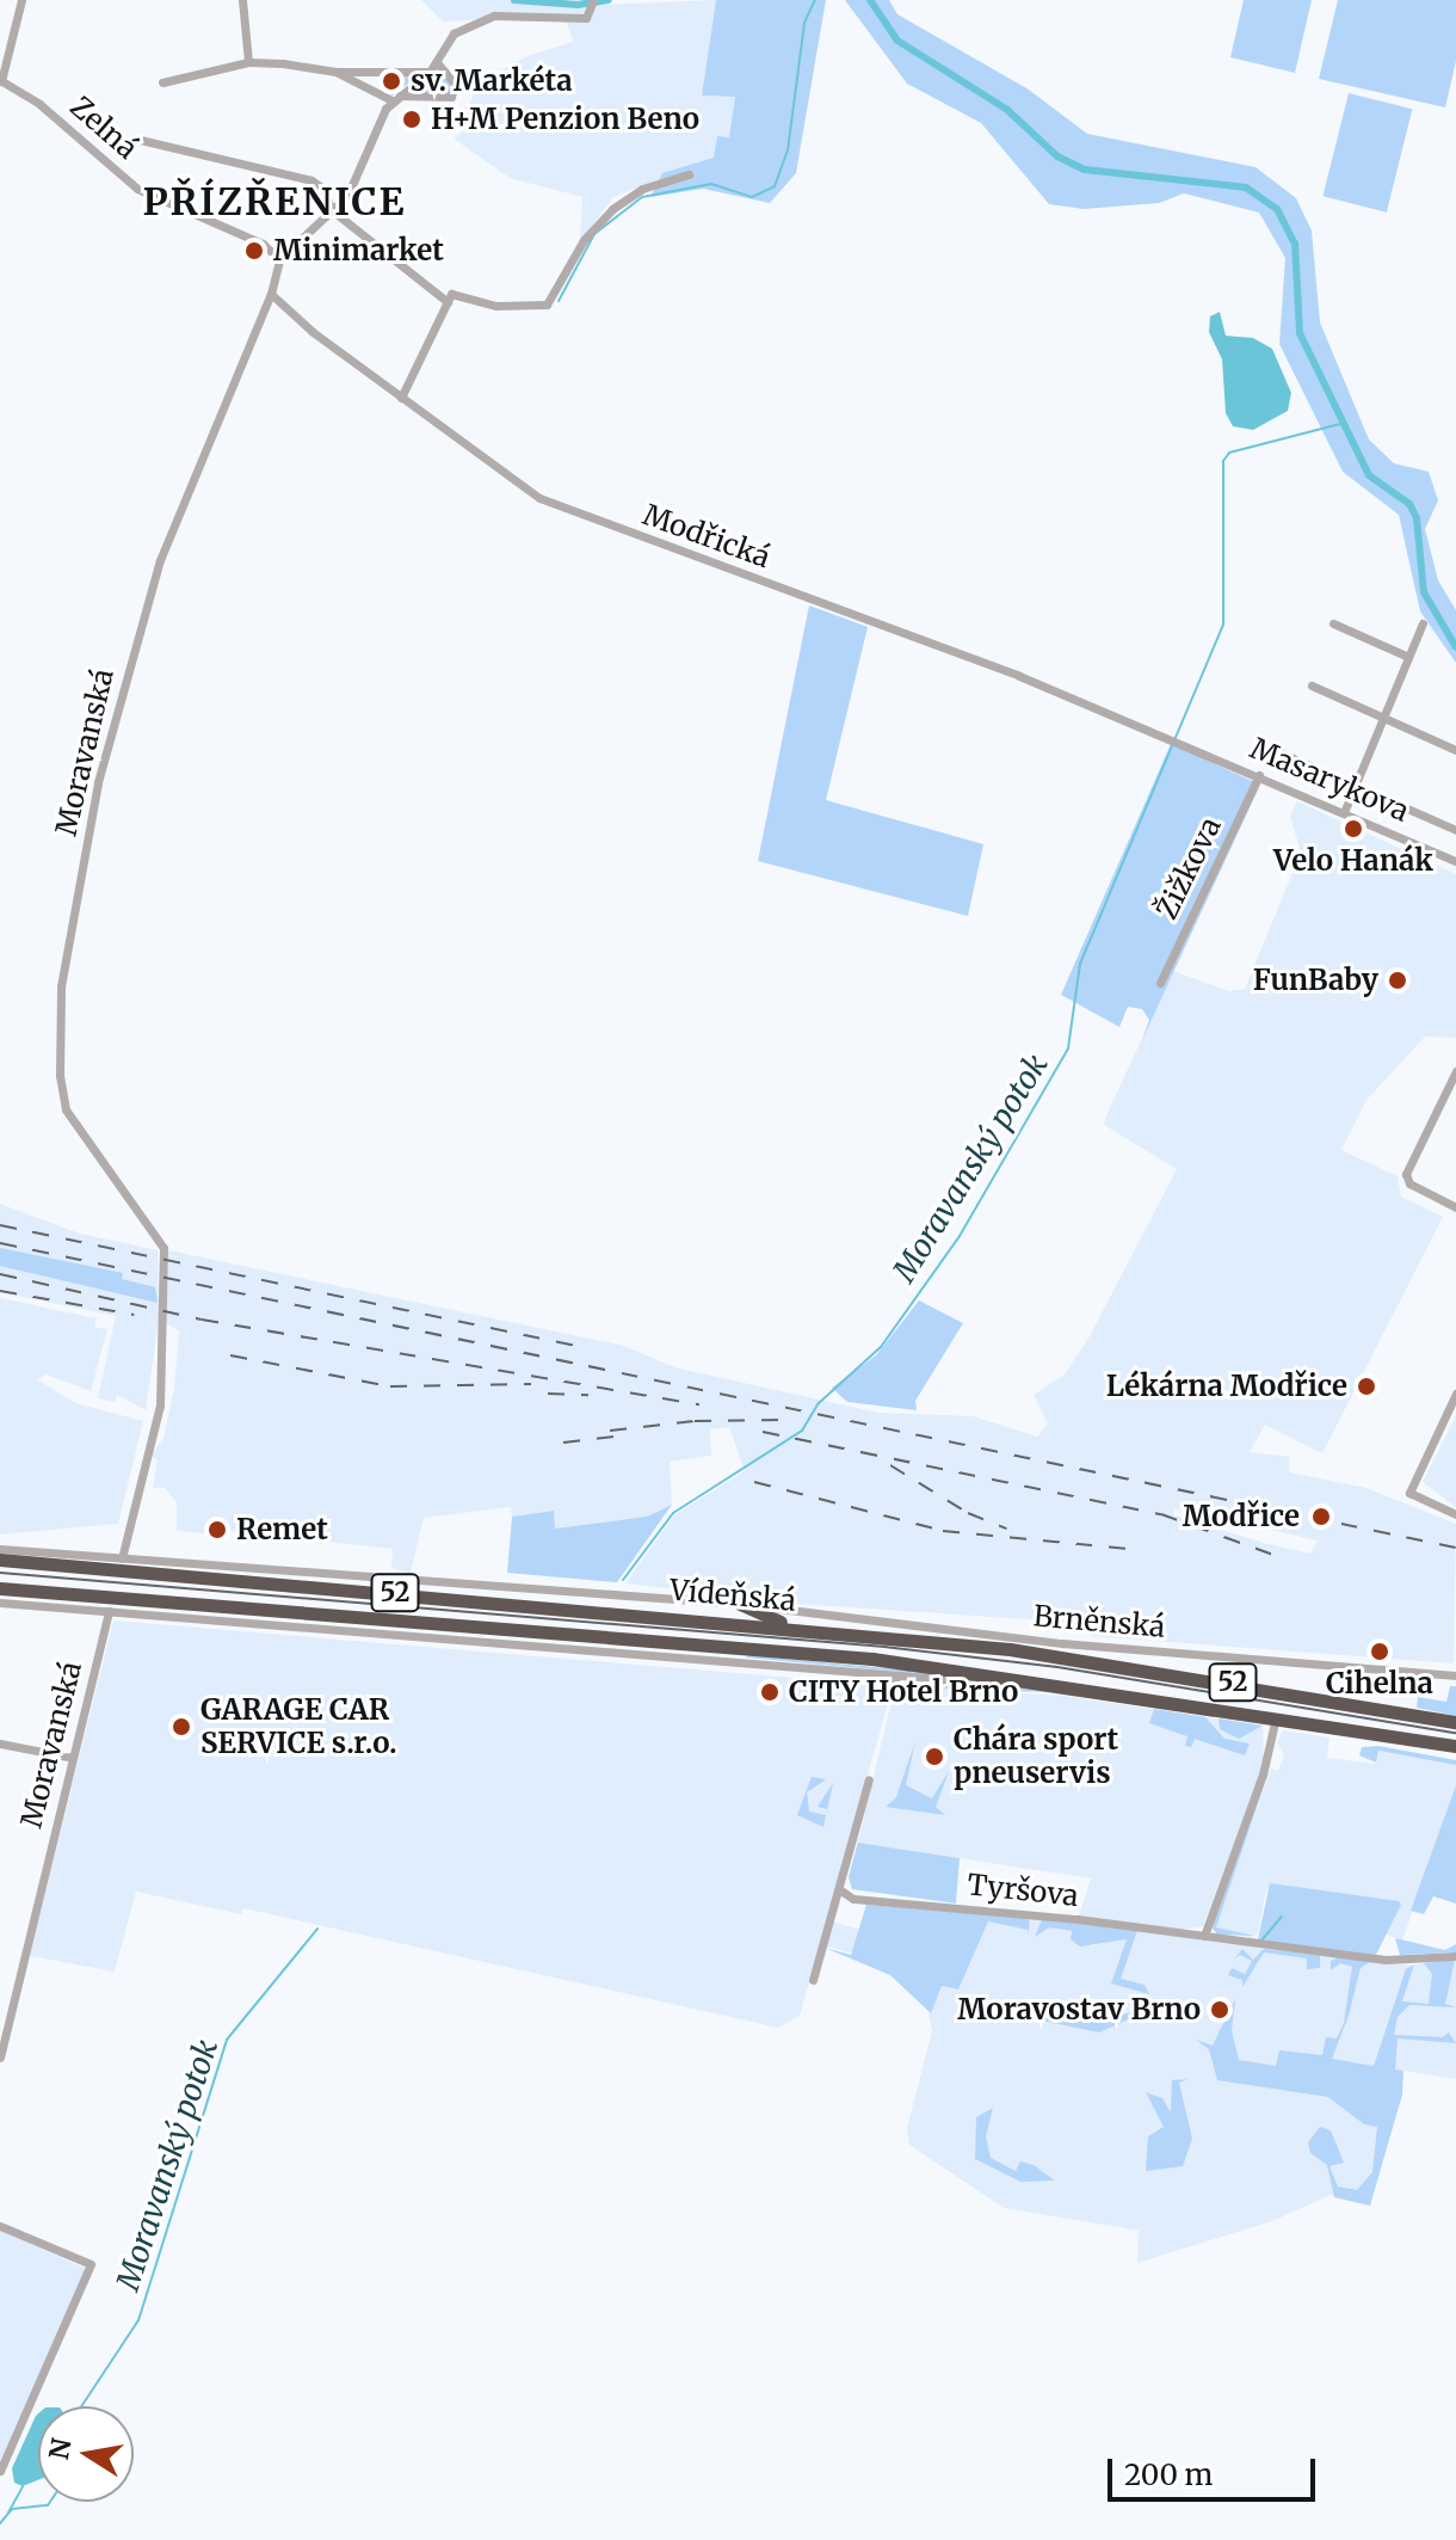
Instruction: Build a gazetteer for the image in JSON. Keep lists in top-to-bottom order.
{
  "streets": {
    "highway": ["52", "Vídeňská"],
    "street": [
      "Zelná",
      "Modřická",
      "Moravanská",
      "Masarykova",
      "Žižkova",
      "Brněnská",
      "Tyršova"
    ]
  },
  "crossings": [
    ["Zelná", "Moravanská"],
    ["Modřická", "Moravanská"],
    ["Modřická", "Masarykova"],
    ["Moravanská", "Vídeňská"],
    ["Masarykova", "Žižkova"],
    ["Vídeňská", "Brněnská"]
  ],
  "districts": ["PŘÍZŘENICE"],
  "water": ["Moravanský potok"],
  "places": [
    "sv. Markéta",
    "H+M Penzion Beno",
    "Minimarket",
    "Velo Hanák",
    "FunBaby",
    "Lékárna Modřice",
    "Modřice",
    "Remet",
    "Cihelna",
    "CITY Hotel Brno",
    "GARAGE CAR SERVICE s.r.o.",
    "Chára sport pneuservis",
    "Moravostav Brno"
  ],
  "scale_bar": "200 m",
  "north": "left"
}
